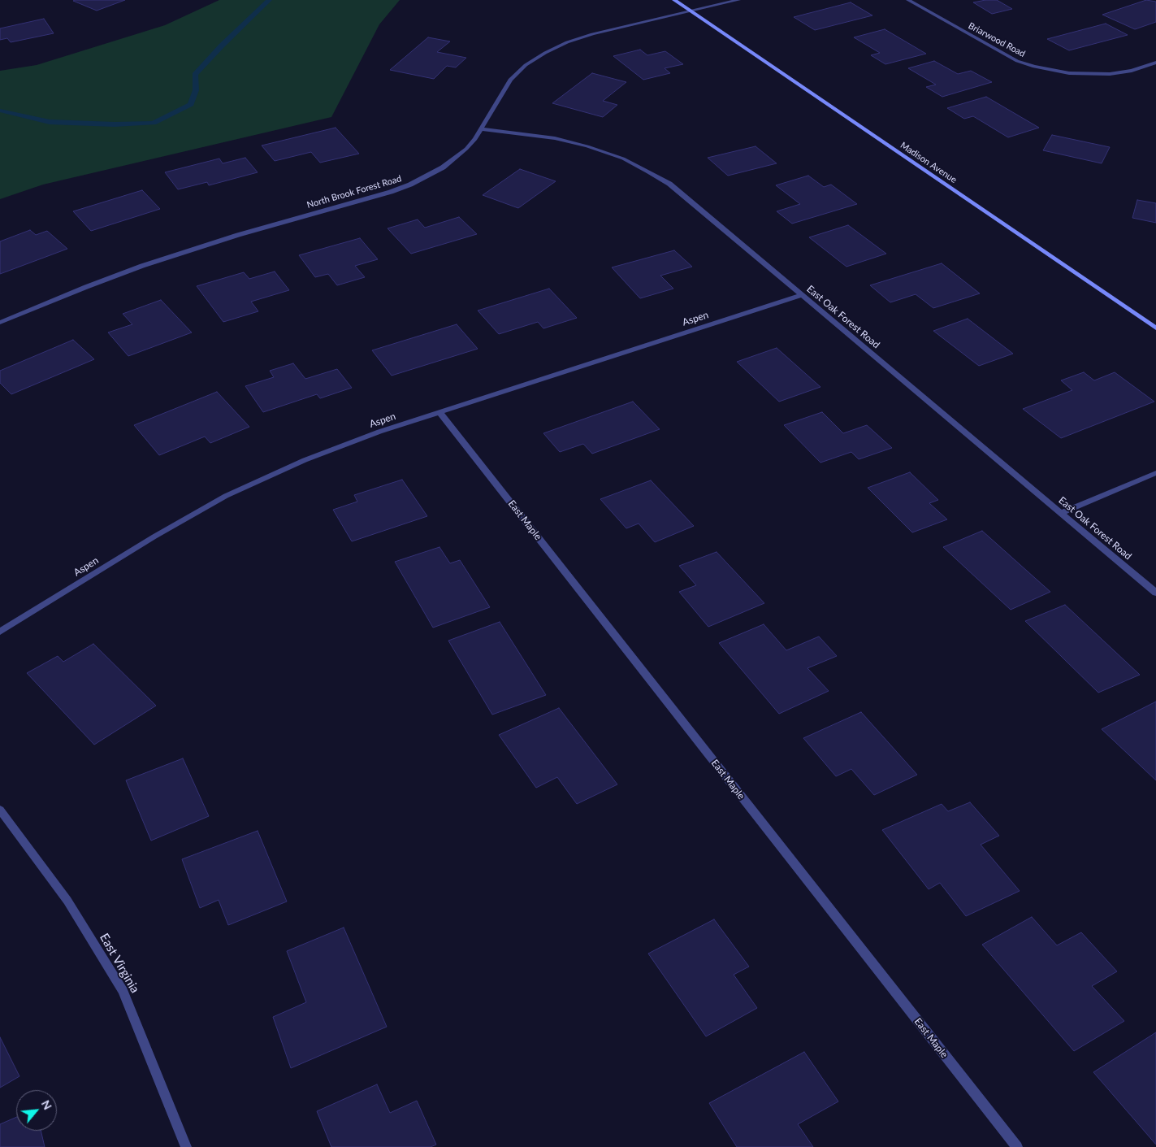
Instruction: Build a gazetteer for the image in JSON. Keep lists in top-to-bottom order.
{
  "streets": {
    "main road": ["Madison Avenue"],
    "street": [
      "Briarwood Road",
      "North Brook Forest Road",
      "East Oak Forest Road",
      "Aspen",
      "East Maple",
      "East Virginia"
    ]
  },
  "crossings": [
    ["Madison Avenue", "North Brook Forest Road"],
    ["North Brook Forest Road", "East Oak Forest Road"],
    ["East Oak Forest Road", "Aspen"],
    ["Aspen", "East Maple"]
  ],
  "north": "top right"
}
